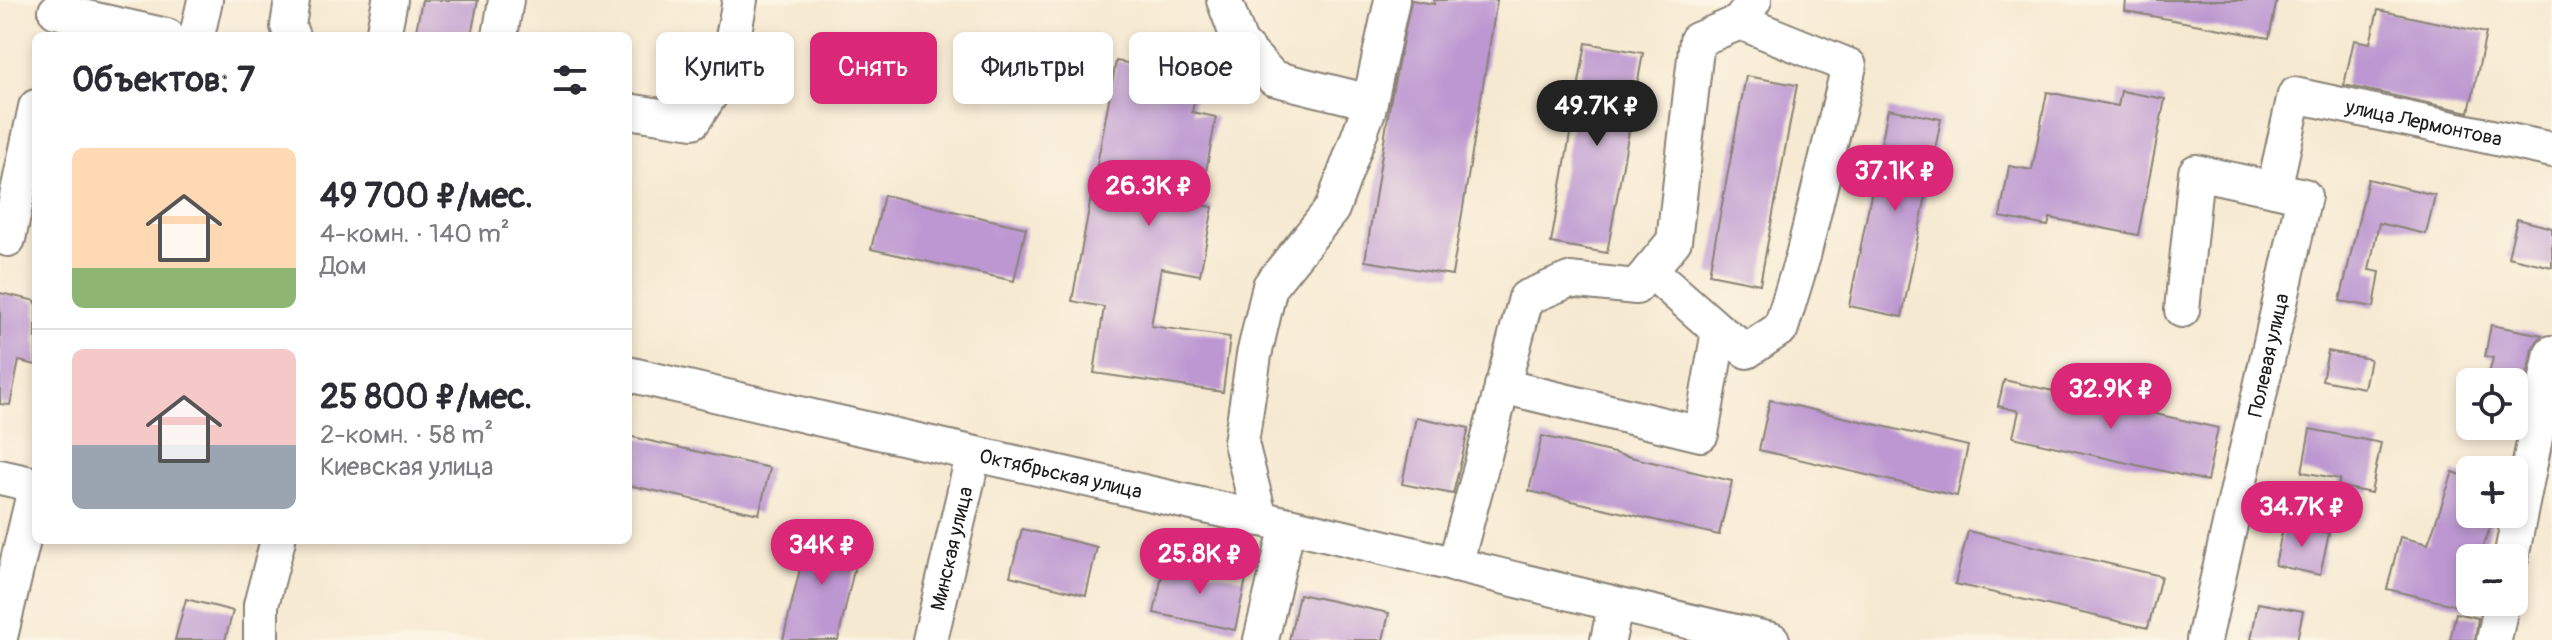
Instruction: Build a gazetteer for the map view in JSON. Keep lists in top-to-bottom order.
{
  "streets": {
    "street": [
      "улица Лермонтова",
      "Полевая улица",
      "Октябрьская улица",
      "Минская улица"
    ]
  },
  "crossings": [
    ["улица Лермонтова", "Полевая улица"],
    ["Октябрьская улица", "Минская улица"]
  ],
  "page": {
    "chip": [
      "Купить",
      "Снять",
      "Фильтры",
      "Новое"
    ],
    "heading": "Объектов: 7",
    "price": [
      "49.7K ₽",
      "37.1K ₽",
      "26.3K ₽",
      "32.9K ₽",
      "34.7K ₽",
      "34K ₽",
      "25.8K ₽"
    ],
    "list": [
      {
        "name": "49 700 ₽/мес.",
        "note": "4-комн. · 140 m² · Дом"
      },
      {
        "name": "25 800 ₽/мес.",
        "note": "2-комн. · 58 m² · Киевская улица"
      }
    ],
    "map_buttons": ["+", "−"]
  }
}
